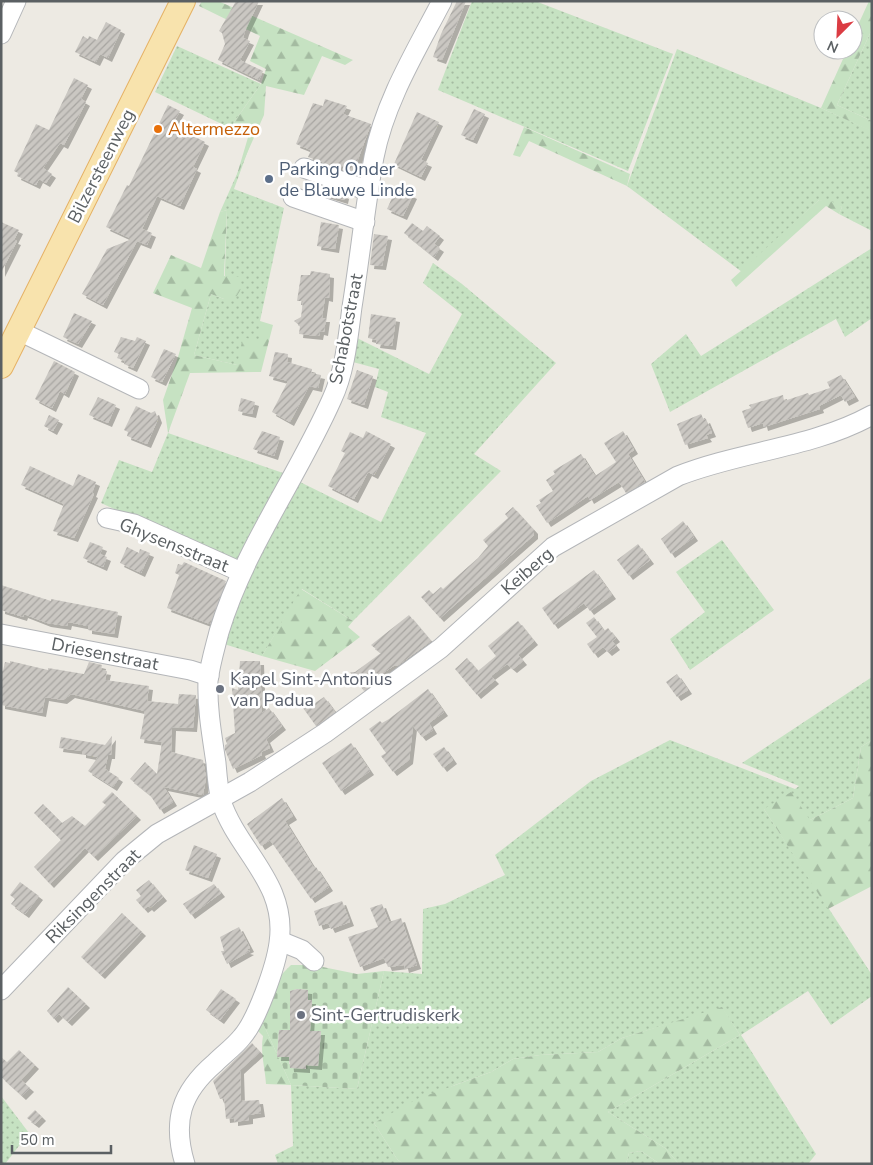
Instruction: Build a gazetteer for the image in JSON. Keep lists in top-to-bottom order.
{
  "streets": {
    "main road": ["Bilzersteenweg"],
    "street": [
      "Schabotstraat",
      "Ghysensstraat",
      "Keiberg",
      "Driesenstraat",
      "Riksingenstraat"
    ]
  },
  "crossings": [
    ["Schabotstraat", "Ghysensstraat"],
    ["Schabotstraat", "Keiberg"],
    ["Schabotstraat", "Driesenstraat"],
    ["Schabotstraat", "Riksingenstraat"],
    ["Keiberg", "Riksingenstraat"]
  ],
  "places": [
    "Altermezzo",
    "Parking Onder de Blauwe Linde",
    "Kapel Sint-Antonius van Padua",
    "Sint-Gertrudiskerk"
  ],
  "scale_bar": "50 m",
  "north": "bottom left"
}
